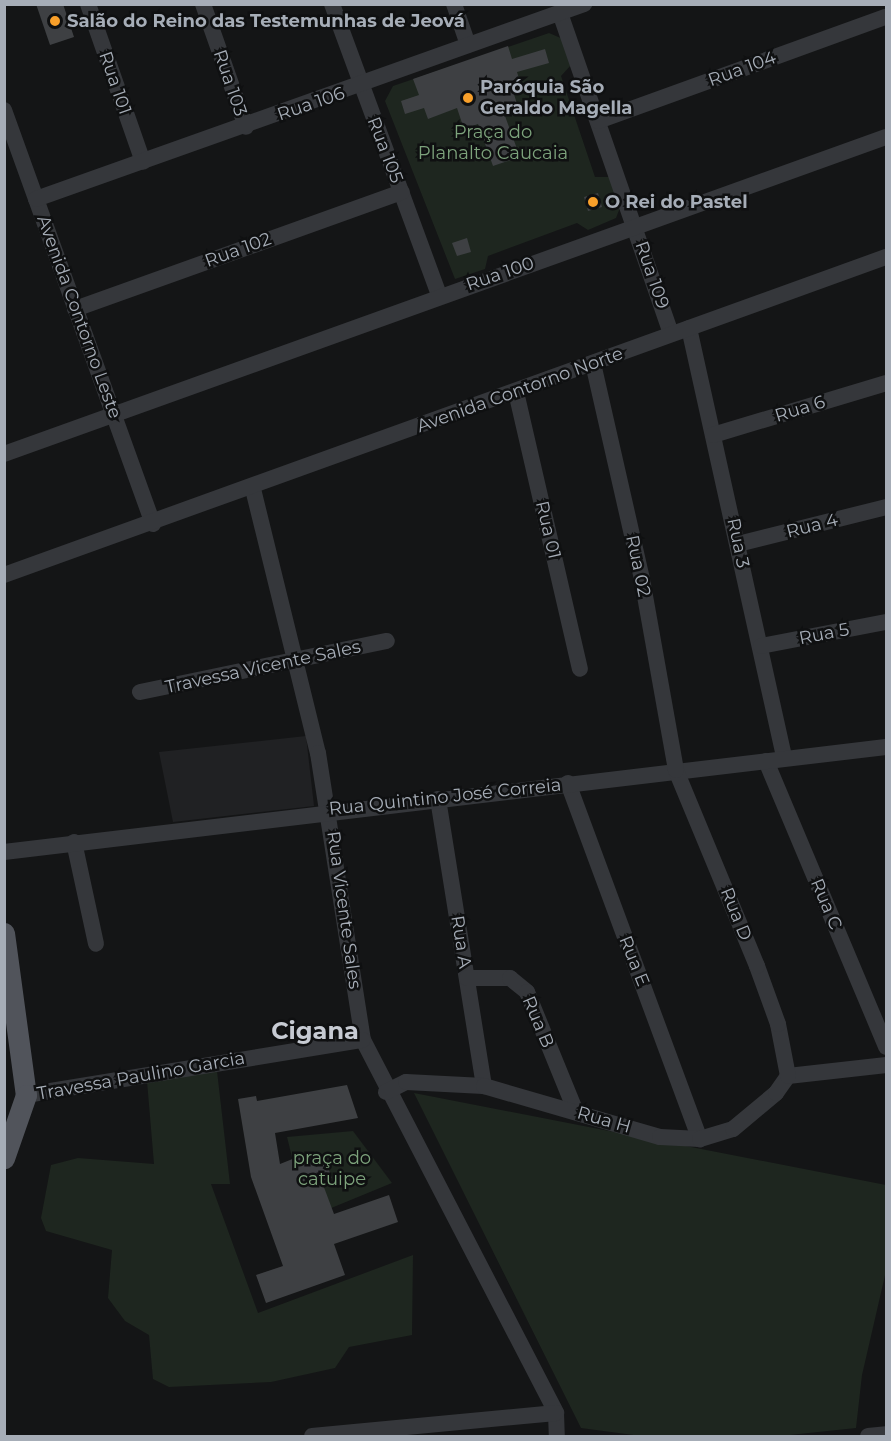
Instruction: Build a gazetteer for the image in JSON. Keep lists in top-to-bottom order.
{
  "streets": {
    "street": [
      "Rua 104",
      "Rua 101",
      "Rua 103",
      "Rua 106",
      "Rua 105",
      "Rua 102",
      "Rua 100",
      "Rua 109",
      "Avenida Contorno Leste",
      "Avenida Contorno Norte",
      "Rua 6",
      "Rua 4",
      "Rua 01",
      "Rua 3",
      "Rua 02",
      "Rua 5",
      "Travessa Vicente Sales",
      "Rua Quintino José Correia",
      "Rua C",
      "Rua Vicente Sales",
      "Rua D",
      "Rua A",
      "Rua E",
      "Rua B",
      "Travessa Paulino Garcia",
      "Rua H"
    ]
  },
  "crossings": [
    ["Rua 104", "Rua 109"],
    ["Rua 101", "Rua 106"],
    ["Rua 103", "Rua 106"],
    ["Rua 106", "Rua 105"],
    ["Rua 106", "Rua 109"],
    ["Rua 106", "Avenida Contorno Leste"],
    ["Rua 105", "Rua 102"],
    ["Rua 105", "Rua 100"],
    ["Rua 102", "Avenida Contorno Leste"],
    ["Rua 100", "Rua 109"],
    ["Rua 100", "Avenida Contorno Leste"],
    ["Rua 109", "Avenida Contorno Norte"],
    ["Avenida Contorno Leste", "Avenida Contorno Norte"],
    ["Avenida Contorno Norte", "Rua 01"],
    ["Avenida Contorno Norte", "Rua 3"],
    ["Avenida Contorno Norte", "Rua 02"],
    ["Avenida Contorno Norte", "Rua Vicente Sales"],
    ["Rua 6", "Rua 3"],
    ["Rua 4", "Rua 3"],
    ["Rua 3", "Rua 5"],
    ["Rua 3", "Rua Quintino José Correia"],
    ["Rua 02", "Rua Quintino José Correia"],
    ["Rua 02", "Rua D"],
    ["Travessa Vicente Sales", "Rua Vicente Sales"],
    ["Rua Quintino José Correia", "Rua C"],
    ["Rua Quintino José Correia", "Rua Vicente Sales"],
    ["Rua Quintino José Correia", "Rua D"],
    ["Rua Quintino José Correia", "Rua A"],
    ["Rua Quintino José Correia", "Rua E"],
    ["Rua Vicente Sales", "Travessa Paulino Garcia"],
    ["Rua Vicente Sales", "Rua H"],
    ["Rua D", "Rua H"],
    ["Rua A", "Rua B"],
    ["Rua A", "Rua H"],
    ["Rua E", "Rua H"],
    ["Rua B", "Rua H"]
  ],
  "districts": ["Cigana"],
  "parks": ["Praça do Planalto Caucaia", "praça do catuipe"],
  "places": ["Salão do Reino das Testemunhas de Jeová", "Paróquia São Geraldo Magella", "O Rei do Pastel"]
}
